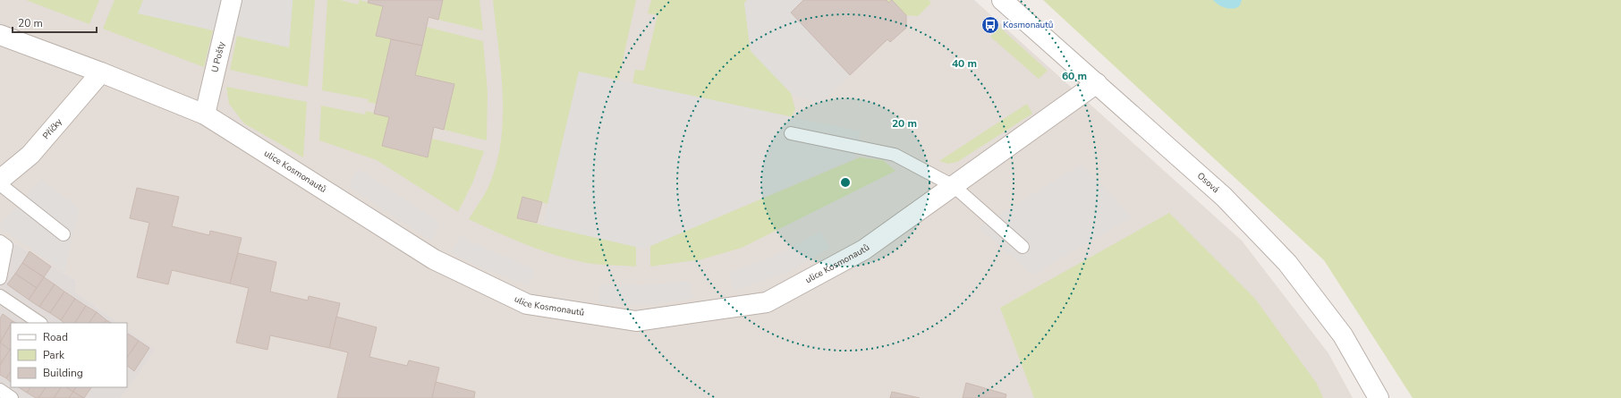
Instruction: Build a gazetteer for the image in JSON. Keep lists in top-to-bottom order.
{
  "streets": {
    "street": [
      "U Pošty",
      "Příčky",
      "ulice Kosmonautů",
      "Osová"
    ]
  },
  "crossings": [
    ["U Pošty", "ulice Kosmonautů"],
    ["Příčky", "ulice Kosmonautů"],
    ["ulice Kosmonautů", "Osová"]
  ],
  "places": {
    "bus stop": ["Kosmonautů"]
  },
  "legend": ["Road", "Park", "Building"],
  "scale_bar": "20 m",
  "rings": ["40 m", "60 m", "20 m"]
}
